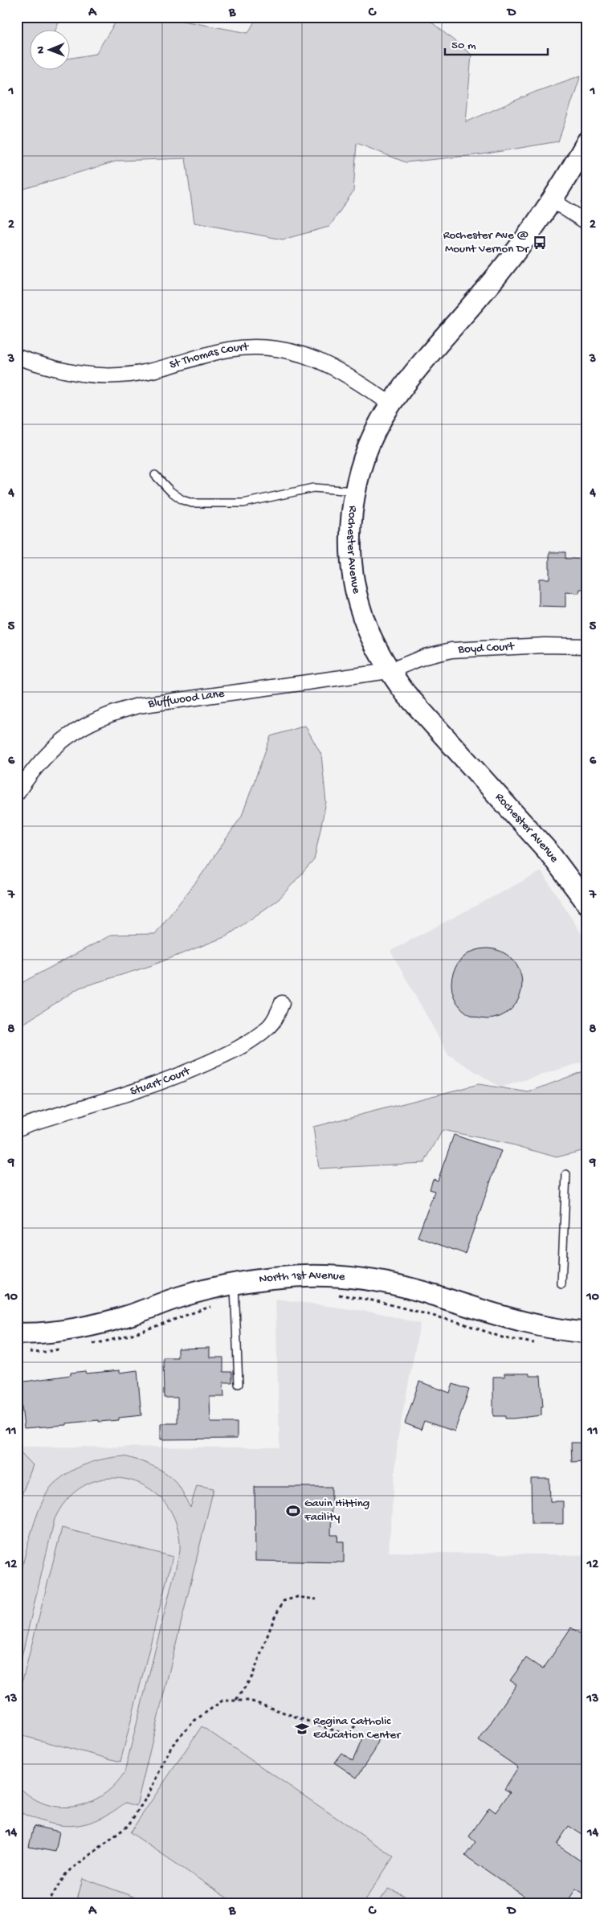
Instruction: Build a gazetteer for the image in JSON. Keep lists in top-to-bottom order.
{
  "streets": {
    "main road": ["Rochester Avenue", "North 1st Avenue"],
    "street": [
      "St Thomas Court",
      "Boyd Court",
      "Bluffwood Lane",
      "Stuart Court"
    ]
  },
  "crossings": [
    ["St Thomas Court", "Rochester Avenue"],
    ["Rochester Avenue", "Boyd Court"],
    ["Rochester Avenue", "Bluffwood Lane"],
    ["Boyd Court", "Bluffwood Lane"]
  ],
  "places": {
    "bus stop": ["Rochester Ave @ Mount Vernon Dr"],
    "sports": ["Gavin Hitting Facility"],
    "school or university": ["Regina Catholic Education Center"]
  },
  "scale_bar": "50 m",
  "north": "left",
  "grid": {
    "columns": [
      "A",
      "B",
      "C",
      "D"
    ],
    "rows": [
      "1",
      "2",
      "3",
      "4",
      "5",
      "6",
      "7",
      "8",
      "9",
      "10",
      "11",
      "12",
      "13",
      "14"
    ]
  }
}
